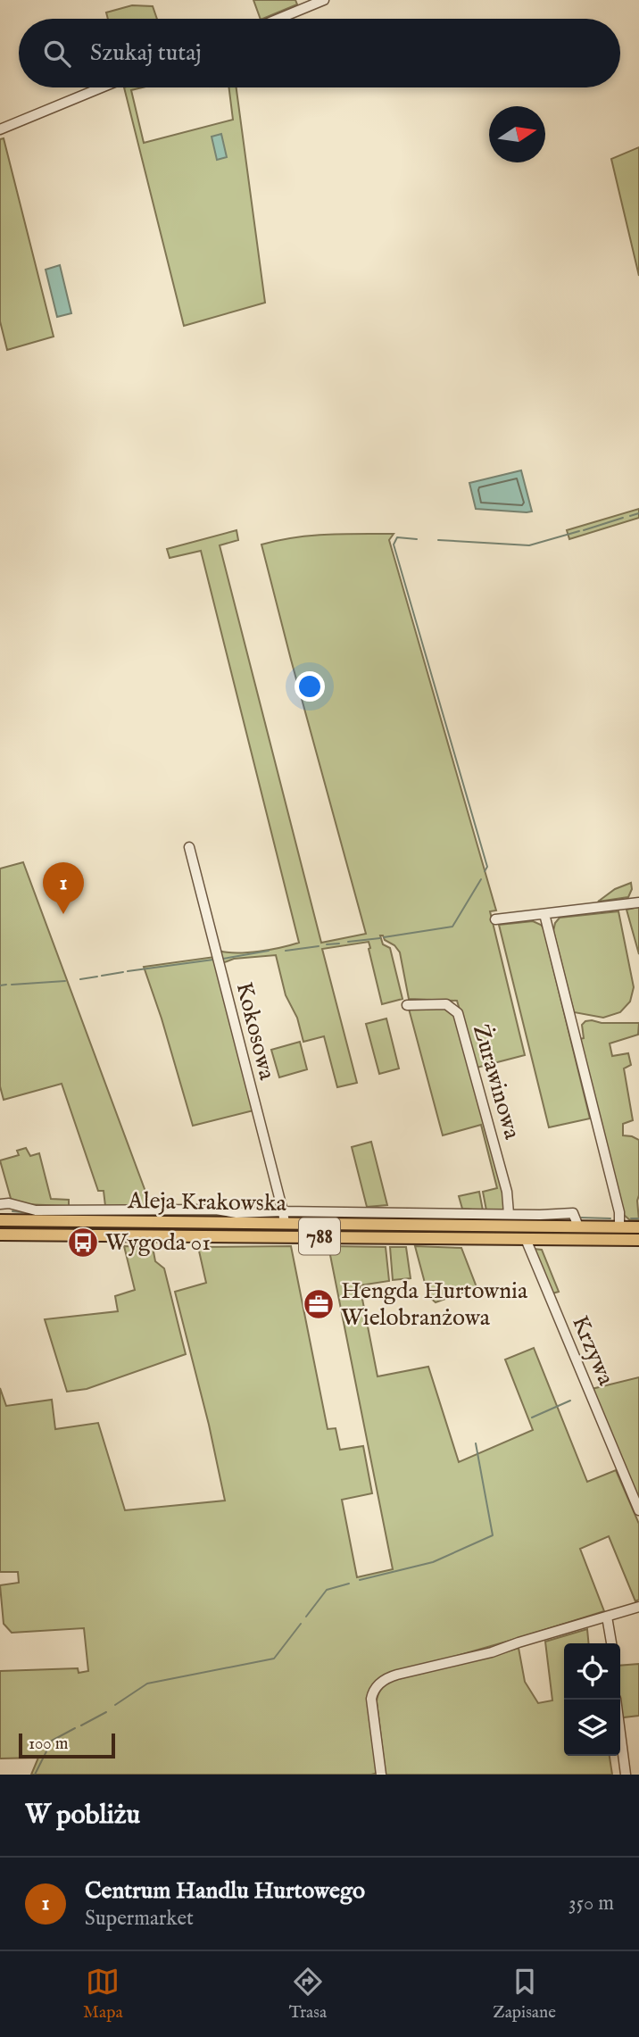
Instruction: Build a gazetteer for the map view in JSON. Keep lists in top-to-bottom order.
{
  "streets": {
    "main road": ["Aleja Krakowska", "788"],
    "street": ["Kokosowa", "Żurawinowa", "Krzywa"]
  },
  "crossings": [
    ["Kokosowa", "Aleja Krakowska"],
    ["Aleja Krakowska", "Krzywa"]
  ],
  "places": {
    "bus stop": ["Wygoda 01"],
    "office": ["Hengda Hurtownia Wielobranżowa"]
  },
  "scale_bar": "100 m",
  "north": "right",
  "page": {
    "search": "Szukaj tutaj",
    "pins": "1",
    "scale": "100 m",
    "heading": "W pobliżu",
    "list": [
      {
        "mark": "1",
        "name": "Centrum Handlu Hurtowego",
        "note": "Supermarket",
        "value": "350 m"
      }
    ],
    "nav": ["Mapa", "Trasa", "Zapisane"]
  }
}
